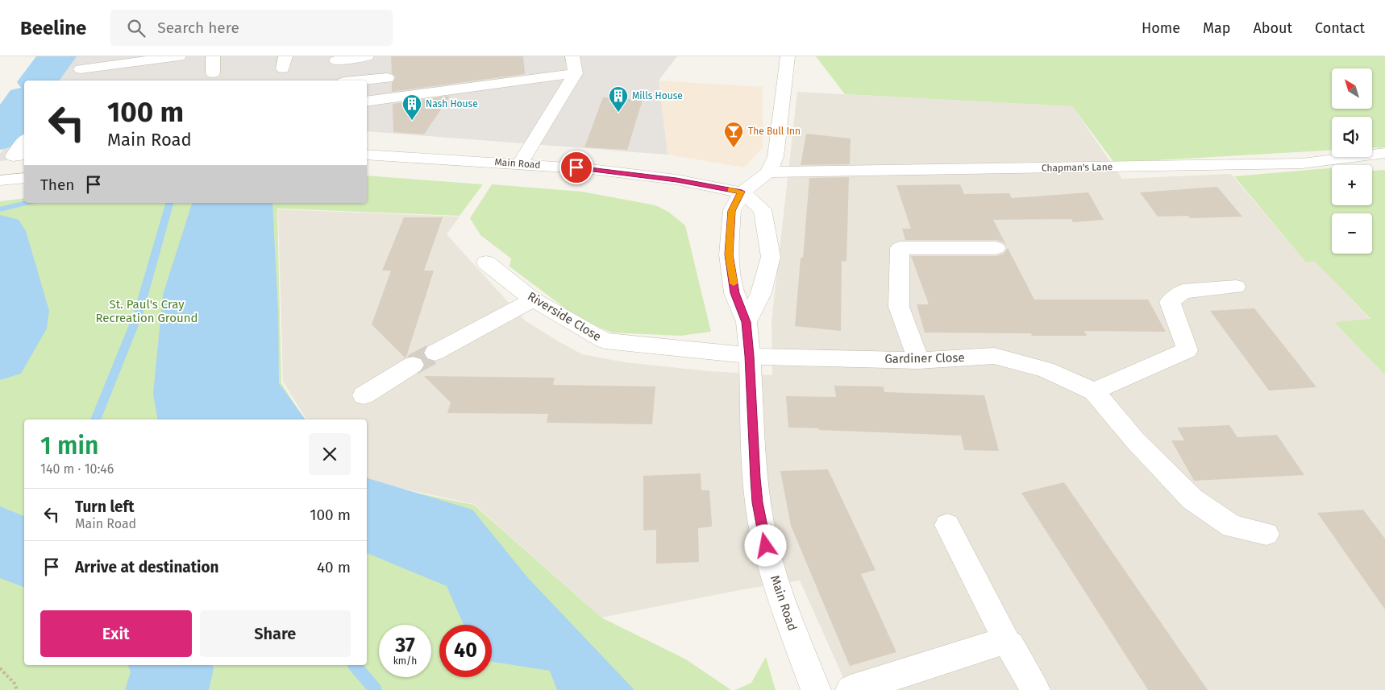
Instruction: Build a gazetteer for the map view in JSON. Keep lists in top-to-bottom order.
{
  "streets": {
    "street": [
      "Main Road",
      "Chapman's Lane",
      "Riverside Close",
      "Gardiner Close"
    ]
  },
  "crossings": [
    ["Main Road", "Riverside Close"],
    ["Main Road", "Gardiner Close"],
    ["Riverside Close", "Gardiner Close"]
  ],
  "parks": ["St. Paul's Cray Recreation Ground"],
  "places": {
    "building": ["Mills House", "Nash House"],
    "bar": ["The Bull Inn"]
  },
  "north": "top left",
  "page": {
    "header": "Beeline",
    "search": "Search here",
    "nav": [
      "Home",
      "Map",
      "About",
      "Contact"
    ],
    "map_buttons": ["+", "−"],
    "turn": ["100 m", "Main Road"],
    "then": "Then",
    "heading": ["1 min", "140 m · 10:46"],
    "list": [
      {
        "name": "Turn left",
        "note": "Main Road",
        "value": "100 m"
      },
      {
        "name": "Arrive at destination",
        "value": "40 m"
      }
    ],
    "buttons": ["Exit", "Share"],
    "speed": "37 km/h",
    "limit": "40"
  }
}
